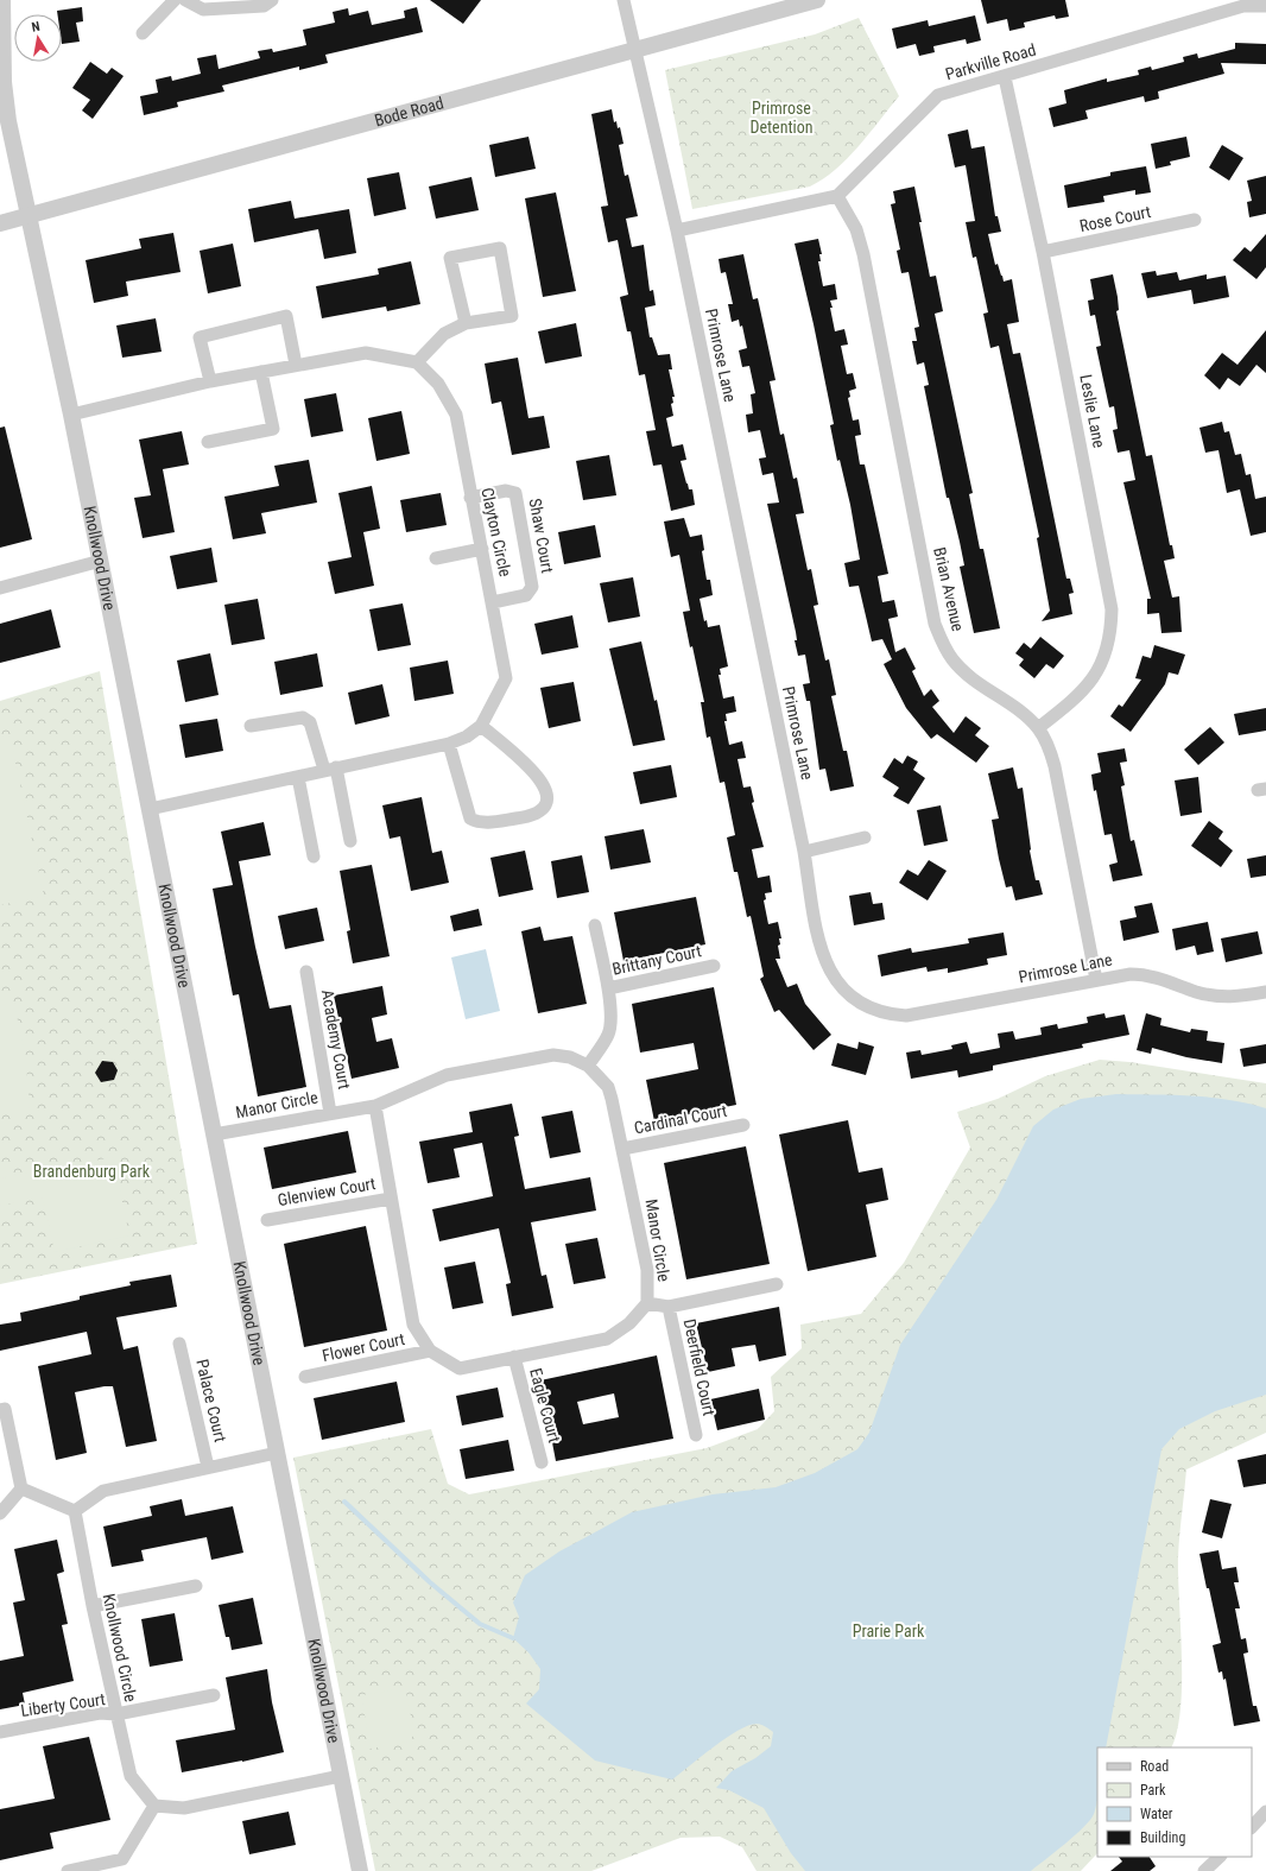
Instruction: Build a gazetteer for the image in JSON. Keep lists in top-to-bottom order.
{
  "streets": {
    "street": [
      "Parkville Road",
      "Bode Road",
      "Rose Court",
      "Primrose Lane",
      "Leslie Lane",
      "Clayton Circle",
      "Shaw Court",
      "Knollwood Drive",
      "Brian Avenue",
      "Brittany Court",
      "Academy Court",
      "Manor Circle",
      "Cardinal Court",
      "Glenview Court",
      "Flower Court",
      "Deerfield Court",
      "Palace Court",
      "Eagle Court",
      "Knollwood Circle",
      "Liberty Court"
    ]
  },
  "crossings": [
    ["Parkville Road", "Leslie Lane"],
    ["Parkville Road", "Brian Avenue"],
    ["Bode Road", "Primrose Lane"],
    ["Bode Road", "Knollwood Drive"],
    ["Rose Court", "Leslie Lane"],
    ["Primrose Lane", "Brian Avenue"],
    ["Leslie Lane", "Brian Avenue"],
    ["Clayton Circle", "Shaw Court"],
    ["Knollwood Drive", "Manor Circle"],
    ["Academy Court", "Manor Circle"],
    ["Manor Circle", "Cardinal Court"],
    ["Manor Circle", "Glenview Court"],
    ["Manor Circle", "Flower Court"],
    ["Manor Circle", "Eagle Court"],
    ["Knollwood Circle", "Liberty Court"]
  ],
  "parks": ["Primrose Detention", "Brandenburg Park", "Prarie Park"],
  "legend": [
    "Road",
    "Park",
    "Water",
    "Building"
  ],
  "north": "top"
}
